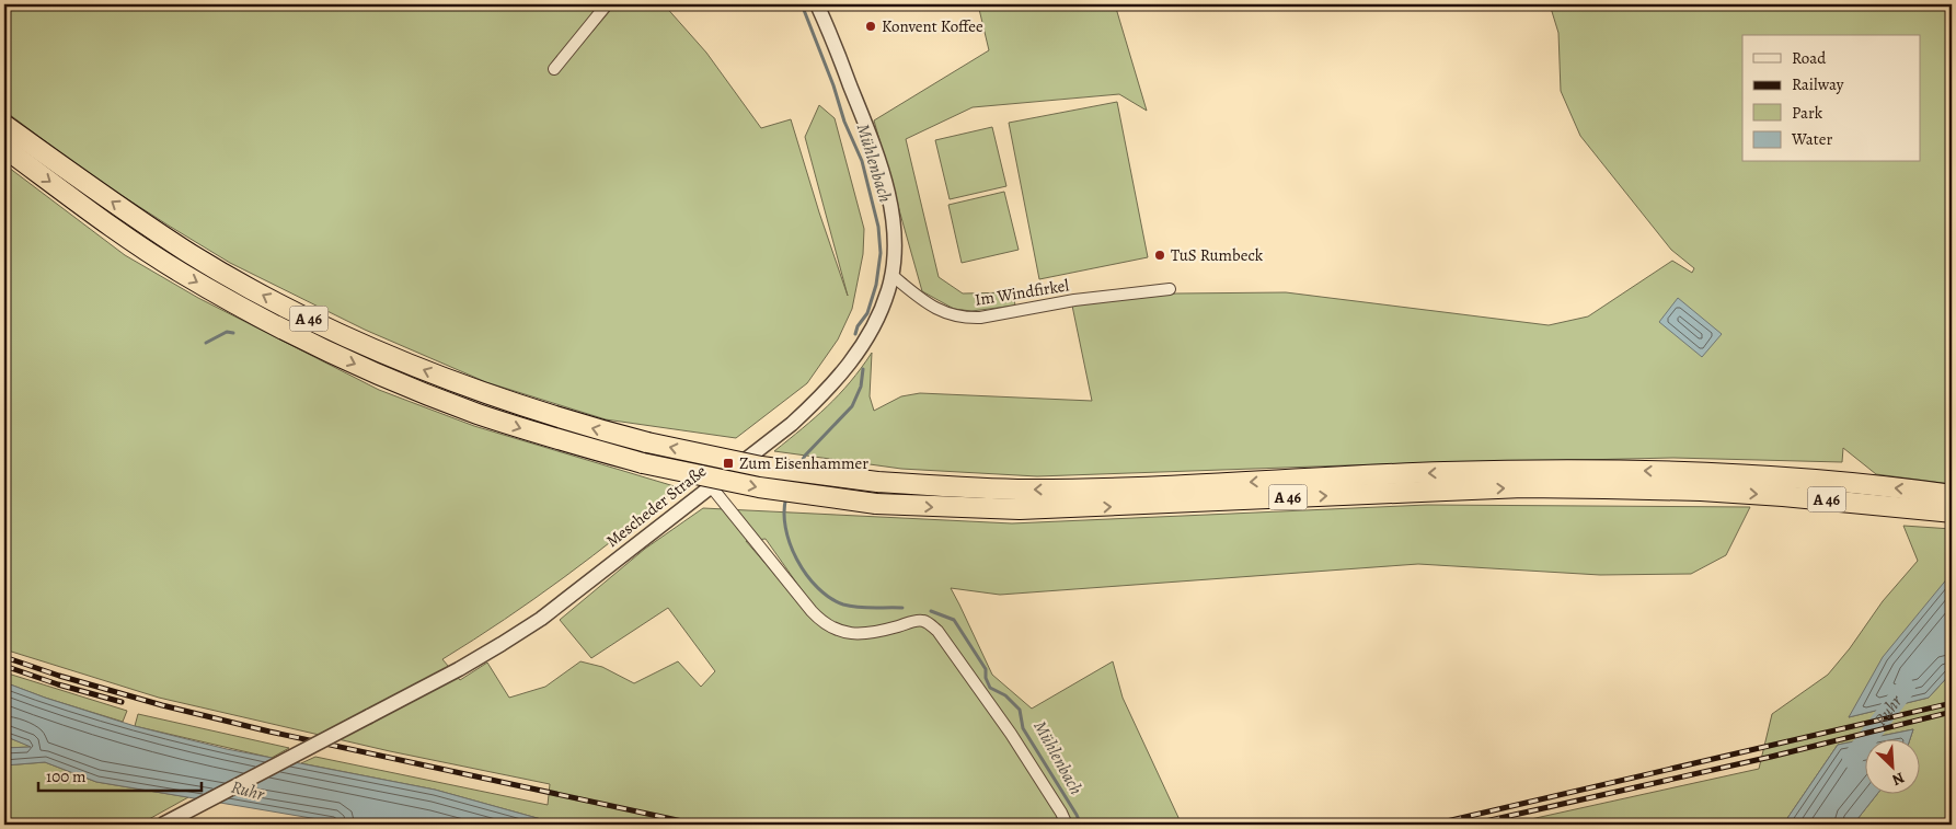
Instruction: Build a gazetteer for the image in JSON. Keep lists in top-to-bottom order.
{
  "streets": {
    "highway": ["A 46"],
    "street": ["Im Windfirkel", "Mescheder Straße"]
  },
  "crossings": [
    ["Im Windfirkel", "Mescheder Straße"]
  ],
  "water": ["Mühlenbach", "Ruhr"],
  "places": {
    "other": ["Konvent Koffee", "TuS Rumbeck"],
    "transit": ["Zum Eisenhammer"]
  },
  "legend": [
    "Road",
    "Railway",
    "Park",
    "Water"
  ],
  "scale_bar": "100 m",
  "north": "bottom right"
}
